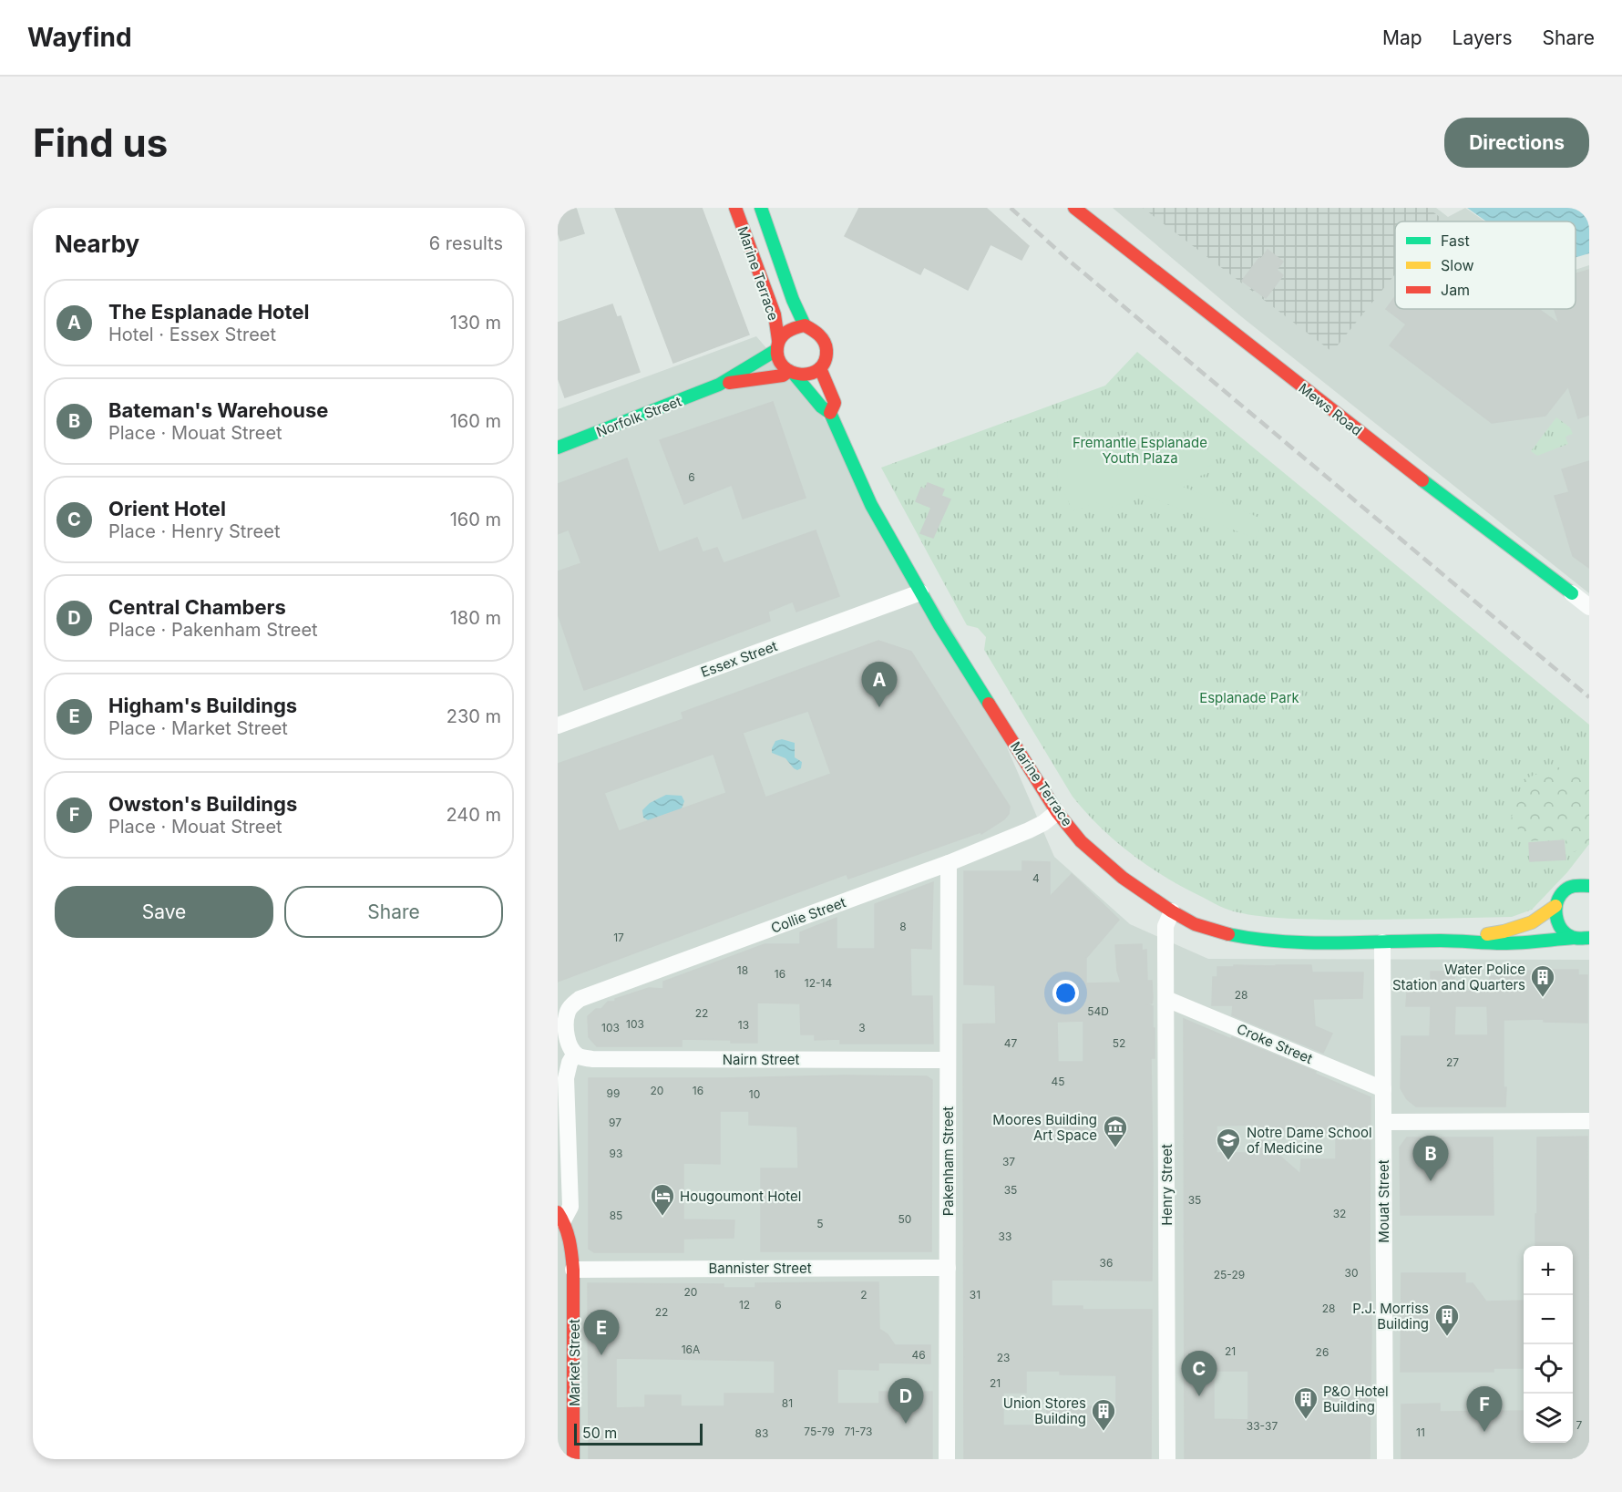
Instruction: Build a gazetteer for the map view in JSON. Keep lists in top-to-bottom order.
{
  "streets": {
    "street": [
      "Marine Terrace",
      "Mews Road",
      "Norfolk Street",
      "Essex Street",
      "Collie Street",
      "Croke Street",
      "Nairn Street",
      "Pakenham Street",
      "Henry Street",
      "Mouat Street",
      "Bannister Street",
      "Market Street"
    ]
  },
  "crossings": [
    ["Marine Terrace", "Norfolk Street"],
    ["Marine Terrace", "Essex Street"],
    ["Marine Terrace", "Collie Street"],
    ["Marine Terrace", "Henry Street"],
    ["Marine Terrace", "Mouat Street"],
    ["Collie Street", "Pakenham Street"],
    ["Croke Street", "Henry Street"],
    ["Croke Street", "Mouat Street"],
    ["Nairn Street", "Pakenham Street"],
    ["Nairn Street", "Market Street"],
    ["Pakenham Street", "Bannister Street"],
    ["Bannister Street", "Market Street"]
  ],
  "parks": ["Fremantle Esplanade Youth Plaza", "Esplanade Park"],
  "places": {
    "building": [
      "Water Police Station and Quarters",
      "P.J. Morriss Building",
      "P&O Hotel Building",
      "Union Stores Building"
    ],
    "museum": ["Moores Building Art Space"],
    "school or university": ["Notre Dame School of Medicine"],
    "hotel": ["Hougoumont Hotel"]
  },
  "house_numbers": [
    "6",
    "4",
    "8",
    "17",
    "18",
    "16",
    "12-14",
    "28",
    "54D",
    "22",
    "103",
    "13",
    "103",
    "3",
    "47",
    "52",
    "27",
    "45",
    "20",
    "16",
    "99",
    "10",
    "97",
    "93",
    "37",
    "35",
    "35",
    "32",
    "85",
    "50",
    "5",
    "33",
    "36",
    "30",
    "25-29",
    "20",
    "2",
    "31",
    "12",
    "6",
    "28",
    "22",
    "16A",
    "21",
    "26",
    "46",
    "23",
    "21",
    "81",
    "7",
    "33-37",
    "75-79",
    "71-73",
    "11",
    "83"
  ],
  "legend": ["Fast", "Slow", "Jam"],
  "scale_bar": "50 m",
  "page": {
    "header": "Wayfind",
    "nav": ["Map", "Layers", "Share"],
    "buttons": [
      "Directions",
      ["Save", "Share"]
    ],
    "title": "Find us",
    "heading": ["Nearby", "6 results"],
    "list": [
      {
        "mark": "A",
        "name": "The Esplanade Hotel",
        "note": "Hotel · Essex Street",
        "value": "130 m"
      },
      {
        "mark": "B",
        "name": "Bateman's Warehouse",
        "note": "Place · Mouat Street",
        "value": "160 m"
      },
      {
        "mark": "C",
        "name": "Orient Hotel",
        "note": "Place · Henry Street",
        "value": "160 m"
      },
      {
        "mark": "D",
        "name": "Central Chambers",
        "note": "Place · Pakenham Street",
        "value": "180 m"
      },
      {
        "mark": "E",
        "name": "Higham's Buildings",
        "note": "Place · Market Street",
        "value": "230 m"
      },
      {
        "mark": "F",
        "name": "Owston's Buildings",
        "note": "Place · Mouat Street",
        "value": "240 m"
      }
    ],
    "pins": [
      "A",
      "B",
      "E",
      "C",
      "D",
      "F"
    ],
    "map_buttons": ["+", "−"],
    "scale": "50 m"
  }
}
